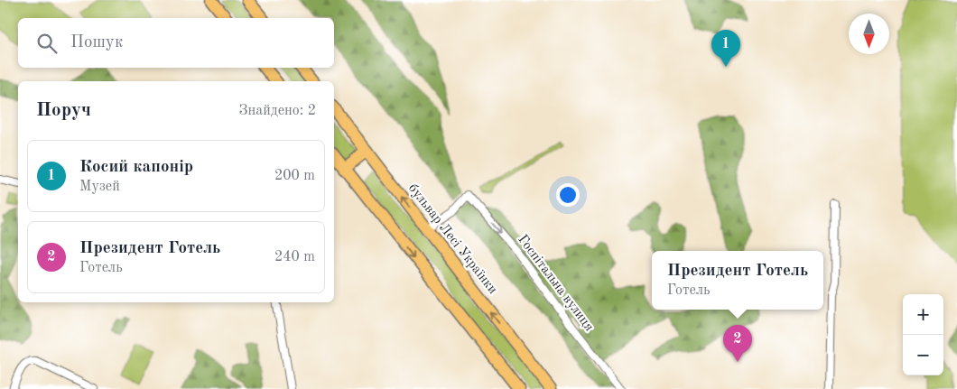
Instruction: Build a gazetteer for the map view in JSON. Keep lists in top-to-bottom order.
{
  "streets": {
    "main road": ["бульвар Лесі Українки"],
    "street": ["Госпітальна вулиця"]
  },
  "crossings": [
    ["бульвар Лесі Українки", "Госпітальна вулиця"]
  ],
  "one_way": ["Госпітальна вулиця"],
  "north": "bottom",
  "page": {
    "search": "Пошук",
    "pins": ["1", "2"],
    "heading": ["Поруч", "Знайдено: 2"],
    "list": [
      {
        "mark": "1",
        "name": "Косий капонір",
        "note": "Музей",
        "value": "200 m"
      },
      {
        "mark": "2",
        "name": "Президент Готель",
        "note": "Готель",
        "value": "240 m"
      }
    ],
    "popup": ["Президент Готель", "Готель"],
    "map_buttons": ["+", "−"]
  }
}
